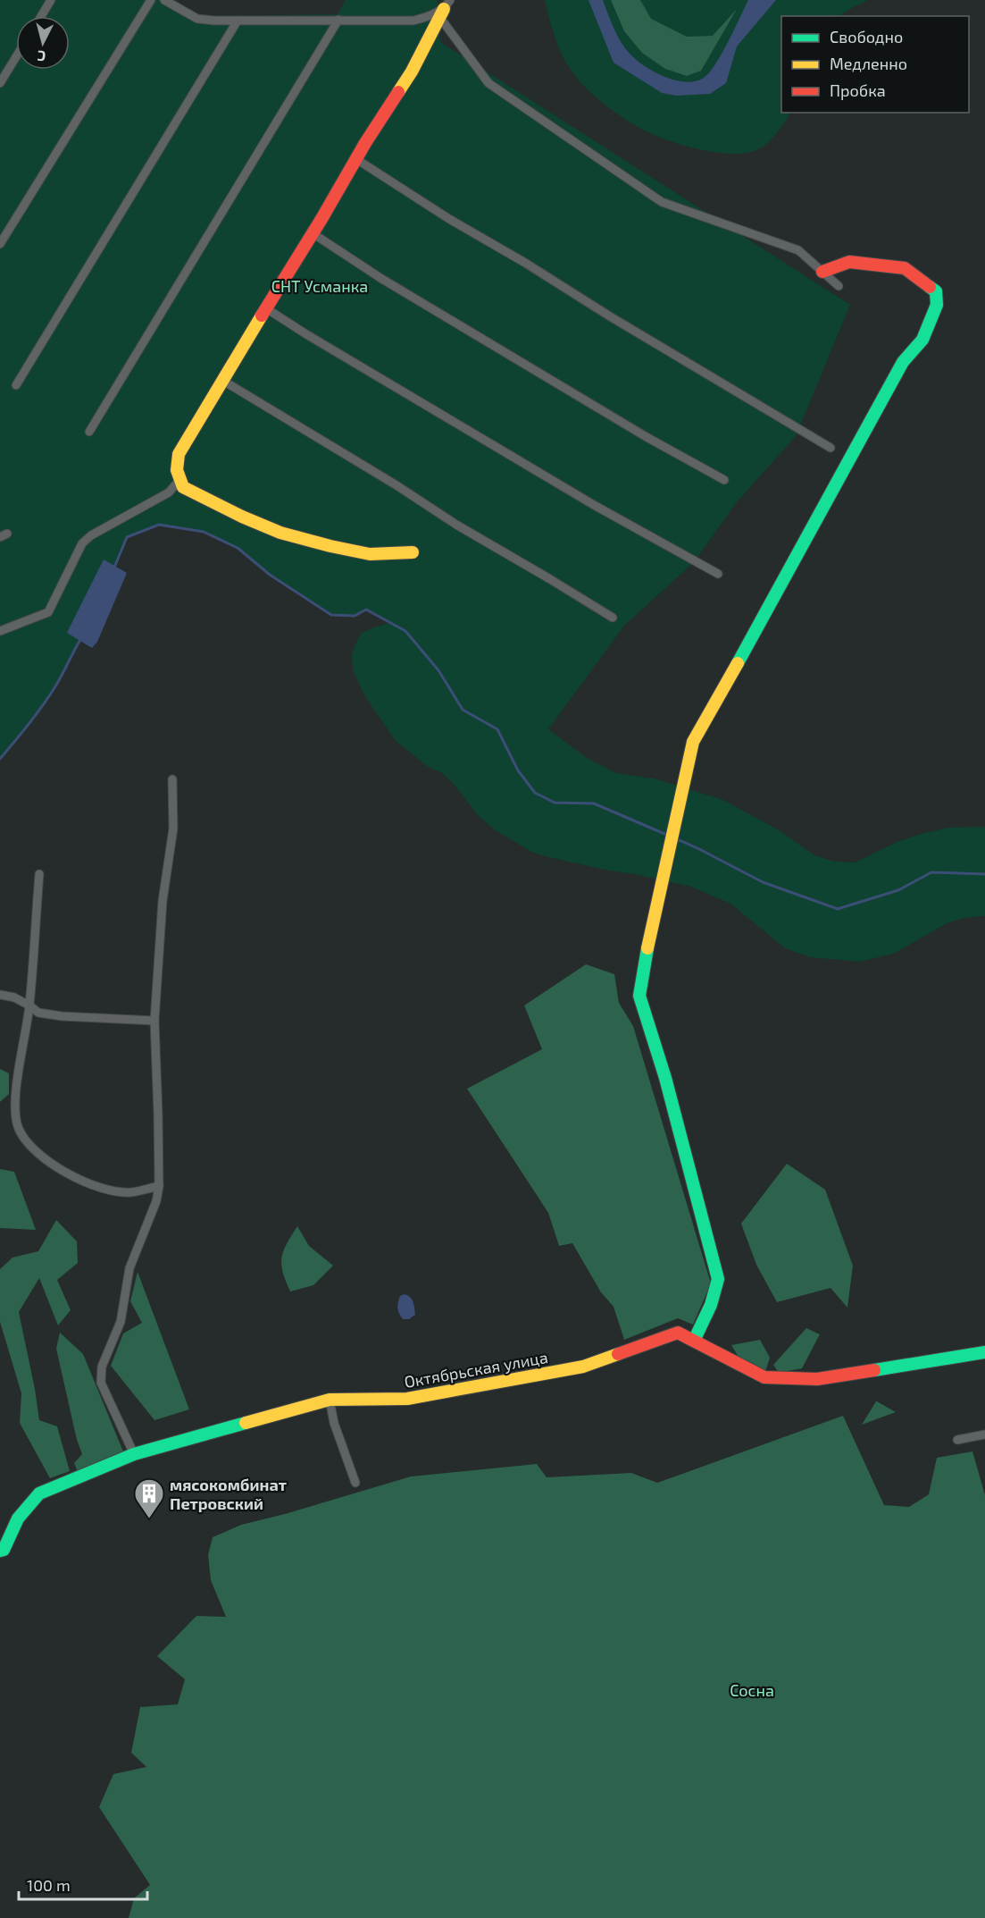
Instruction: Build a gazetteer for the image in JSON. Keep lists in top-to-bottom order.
{
  "streets": {
    "street": ["Октябрьская улица"]
  },
  "parks": ["СНТ Усманка", "Сосна"],
  "places": {
    "building": ["мясокомбинат Петровский"]
  },
  "legend": ["Свободно", "Медленно", "Пробка"],
  "scale_bar": "100 m",
  "north": "bottom"
}
